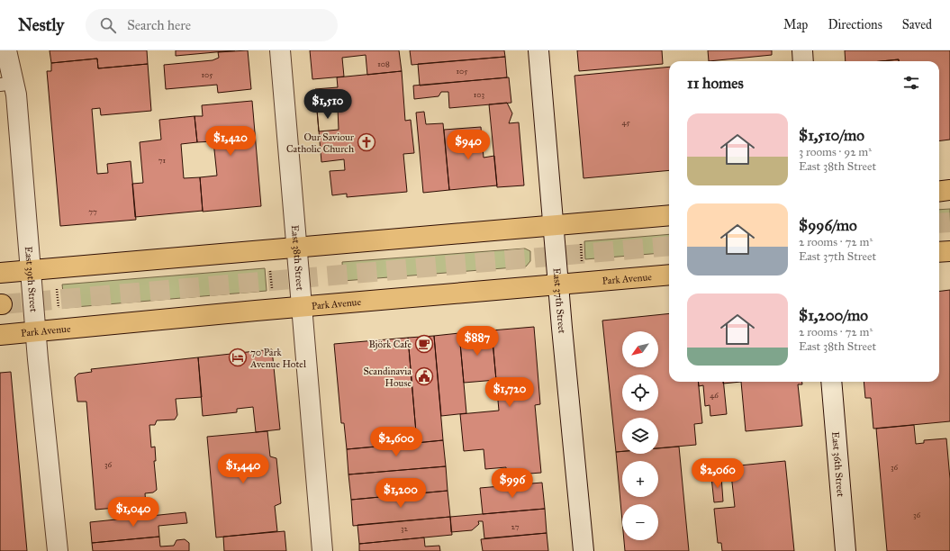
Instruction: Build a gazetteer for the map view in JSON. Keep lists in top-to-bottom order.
{
  "streets": {
    "main road": ["Park Avenue"],
    "street": [
      "East 38th Street",
      "East 39th Street",
      "East 37th Street",
      "East 36th Street"
    ]
  },
  "crossings": [
    ["East 38th Street", "Park Avenue"],
    ["East 39th Street", "Park Avenue"],
    ["Park Avenue", "East 37th Street"]
  ],
  "places": {
    "church": ["Our Saviour Catholic Church"],
    "cafe": ["Björk Cafe"],
    "hotel": ["70 Park Avenue Hotel"],
    "public building": ["Scandinavia House"]
  },
  "house_numbers": [
    "108",
    "105",
    "105",
    "103",
    "45",
    "71",
    "77",
    "46",
    "36",
    "36",
    "36",
    "27",
    "32"
  ],
  "north": "bottom left",
  "page": {
    "header": "Nestly",
    "search": "Search here",
    "nav": ["Map", "Directions", "Saved"],
    "heading": "11 homes",
    "price": [
      "$1,510",
      "$1,420",
      "$940",
      "$887",
      "$1,720",
      "$2,600",
      "$1,440",
      "$2,060",
      "$996",
      "$1,200",
      "$1,040"
    ],
    "list": [
      {
        "name": "$1,510/mo",
        "note": "3 rooms · 92 m² · East 38th Street"
      },
      {
        "name": "$996/mo",
        "note": "2 rooms · 72 m² · East 37th Street"
      },
      {
        "name": "$1,200/mo",
        "note": "2 rooms · 72 m² · East 38th Street"
      }
    ],
    "map_buttons": ["+", "−"]
  }
}
